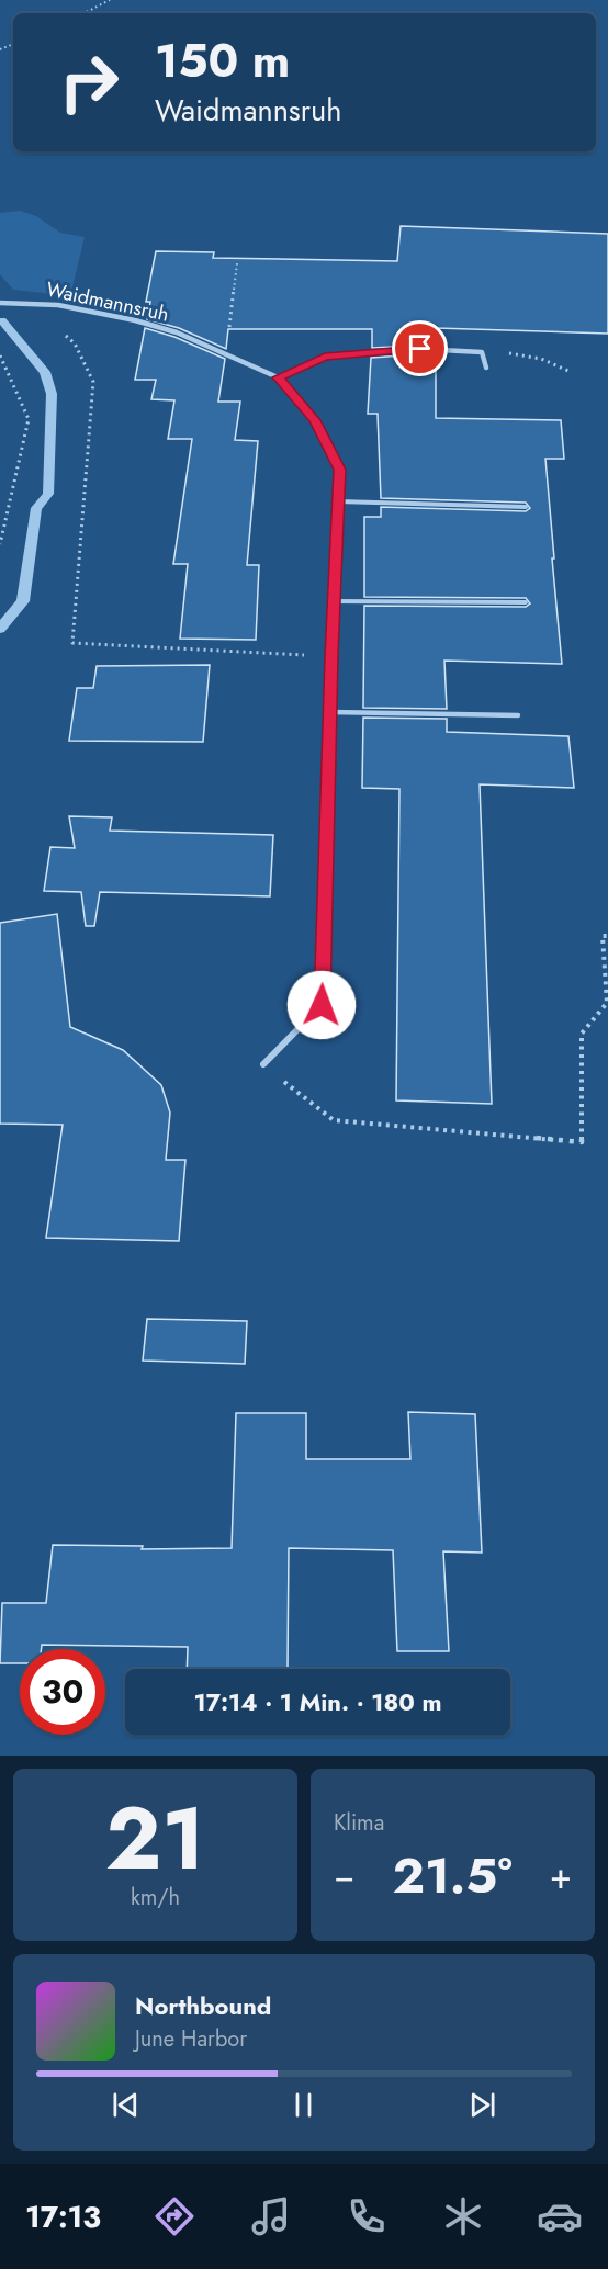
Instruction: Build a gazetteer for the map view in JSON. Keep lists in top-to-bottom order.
{
  "streets": {
    "street": ["Waidmannsruh"]
  },
  "page": {
    "turn": ["150 m", "Waidmannsruh"],
    "limit": "30",
    "trip": "17:14 · 1 Min. · 180 m",
    "tile": [
      ["21", "km/h"],
      "Klima"
    ],
    "heat": ["−", "21.5°", "+"],
    "song": ["Northbound", "June Harbor"],
    "tabs": "17:13"
  }
}
